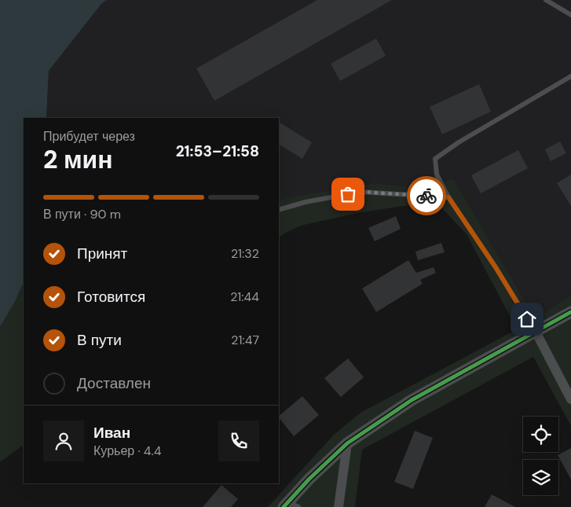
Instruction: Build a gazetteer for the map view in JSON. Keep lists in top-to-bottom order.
{
  "page": {
    "heading": ["2 мин", "Прибудет через", "21:53–21:58"],
    "panel": ["Иван", "Курьер · 4.4"],
    "bar": "В пути · 90 m",
    "list": [
      ["Принят", "21:32"],
      ["Готовится", "21:44"],
      ["В пути", "21:47"],
      "Доставлен"
    ]
  }
}
